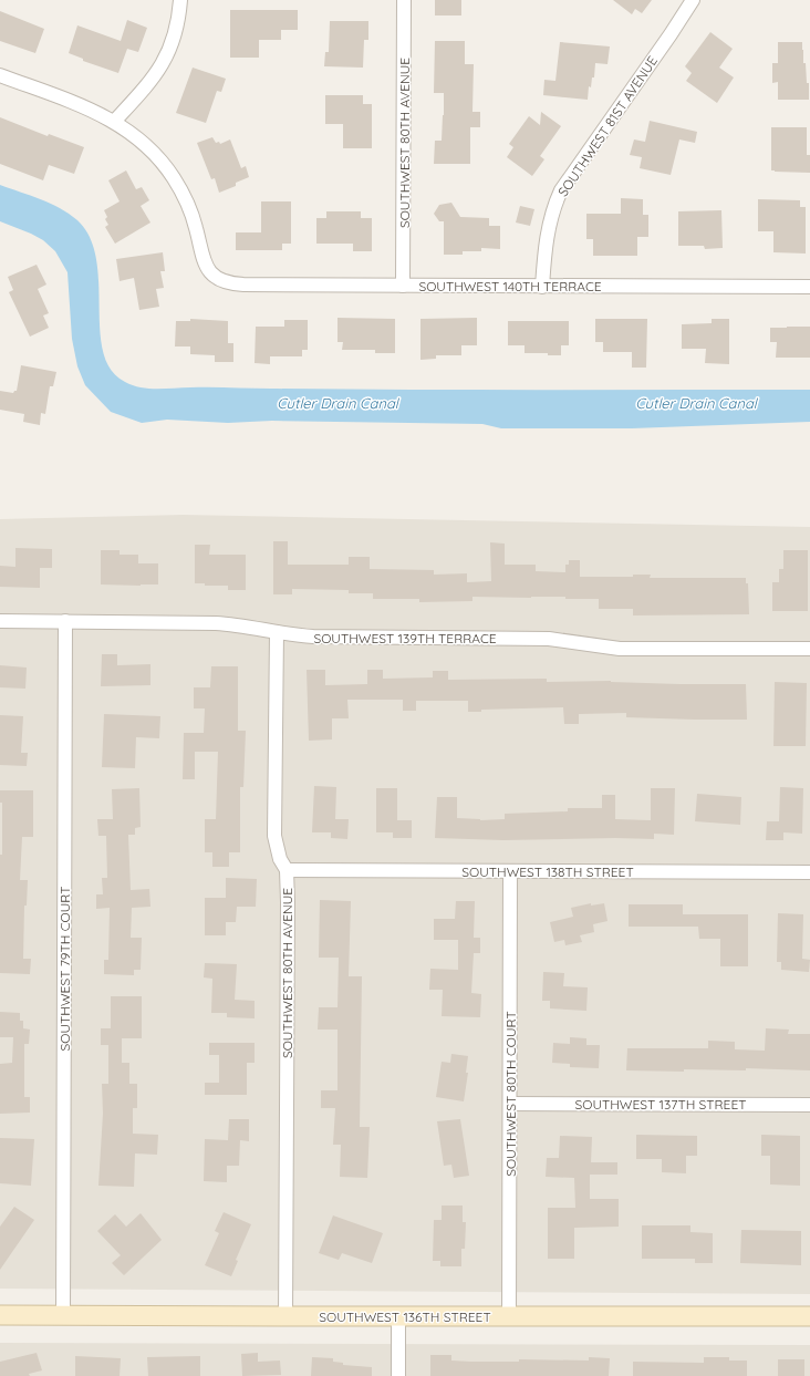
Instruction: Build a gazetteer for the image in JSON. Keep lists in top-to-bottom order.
{
  "streets": {
    "street": [
      "SOUTHWEST 81ST AVENUE",
      "SOUTHWEST 80TH AVENUE",
      "SOUTHWEST 140TH TERRACE",
      "SOUTHWEST 139TH TERRACE",
      "SOUTHWEST 138TH STREET",
      "SOUTHWEST 79TH COURT",
      "SOUTHWEST 80TH COURT",
      "SOUTHWEST 137TH STREET",
      "SOUTHWEST 136TH STREET"
    ]
  },
  "crossings": [
    ["SOUTHWEST 81ST AVENUE", "SOUTHWEST 140TH TERRACE"],
    ["SOUTHWEST 80TH AVENUE", "SOUTHWEST 140TH TERRACE"],
    ["SOUTHWEST 80TH AVENUE", "SOUTHWEST 139TH TERRACE"],
    ["SOUTHWEST 80TH AVENUE", "SOUTHWEST 138TH STREET"],
    ["SOUTHWEST 80TH AVENUE", "SOUTHWEST 136TH STREET"],
    ["SOUTHWEST 139TH TERRACE", "SOUTHWEST 79TH COURT"],
    ["SOUTHWEST 138TH STREET", "SOUTHWEST 80TH COURT"],
    ["SOUTHWEST 79TH COURT", "SOUTHWEST 136TH STREET"],
    ["SOUTHWEST 80TH COURT", "SOUTHWEST 137TH STREET"],
    ["SOUTHWEST 80TH COURT", "SOUTHWEST 136TH STREET"]
  ],
  "water": ["Cutler Drain Canal"]
}
